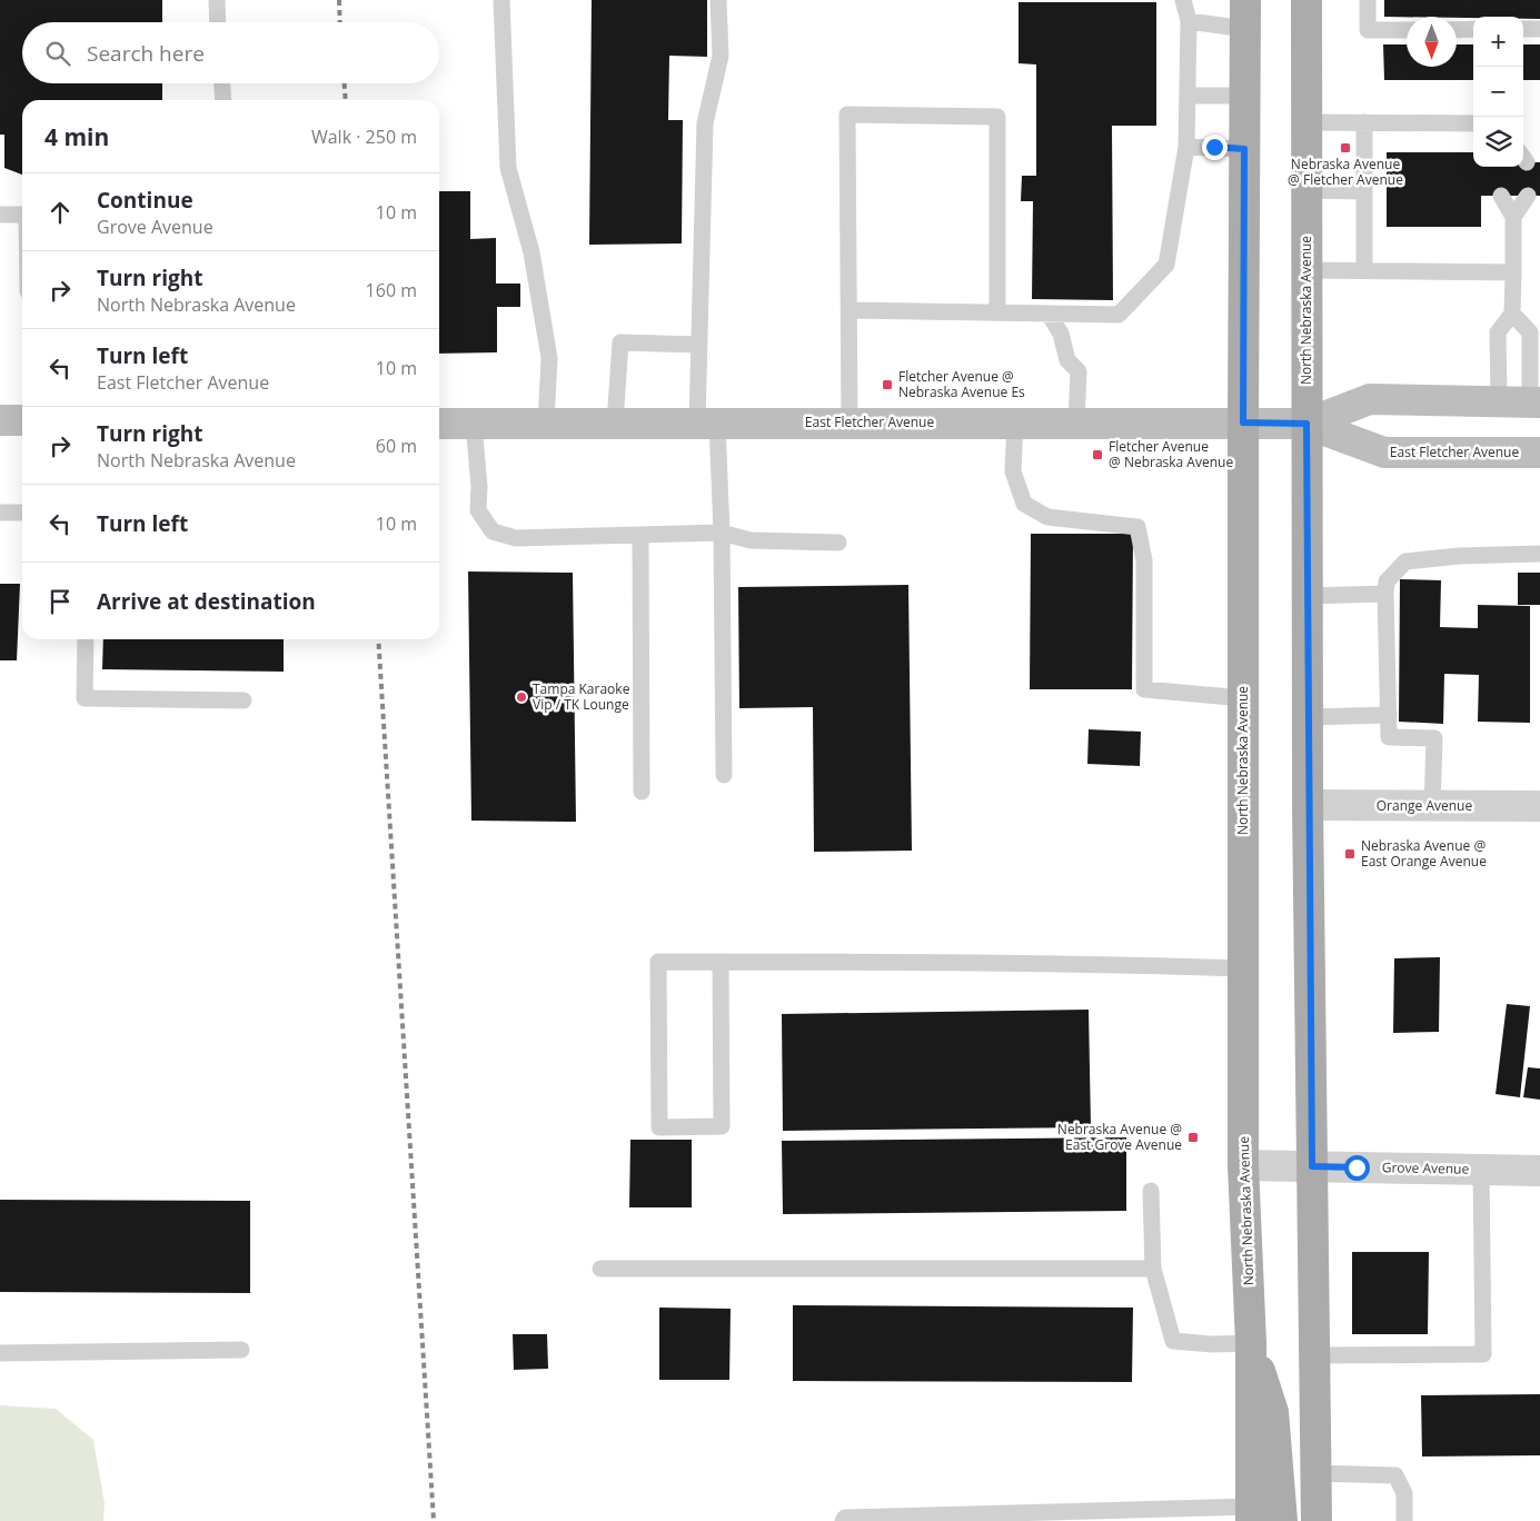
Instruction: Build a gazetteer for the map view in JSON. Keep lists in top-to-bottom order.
{
  "streets": {
    "main road": ["North Nebraska Avenue", "East Fletcher Avenue"],
    "street": ["Orange Avenue", "Grove Avenue"]
  },
  "crossings": [
    ["North Nebraska Avenue", "East Fletcher Avenue"],
    ["North Nebraska Avenue", "Orange Avenue"],
    ["North Nebraska Avenue", "Grove Avenue"]
  ],
  "places": {
    "transit": [
      "Nebraska Avenue @ Fletcher Avenue",
      "Fletcher Avenue @ Nebraska Avenue Es",
      "Fletcher Avenue @ Nebraska Avenue",
      "Nebraska Avenue @ East Orange Avenue",
      "Nebraska Avenue @ East Grove Avenue"
    ],
    "other": ["Tampa Karaoke Vip / TK Lounge"]
  },
  "north": "bottom",
  "page": {
    "map_buttons": ["+", "−"],
    "search": "Search here",
    "heading": ["4 min", "Walk · 250 m"],
    "list": [
      ["Continue", "Grove Avenue", "10 m"],
      ["Turn right", "North Nebraska Avenue", "160 m"],
      ["Turn left", "East Fletcher Avenue", "10 m"],
      ["Turn right", "North Nebraska Avenue", "60 m"],
      ["Turn left", "10 m"],
      "Arrive at destination"
    ]
  }
}
